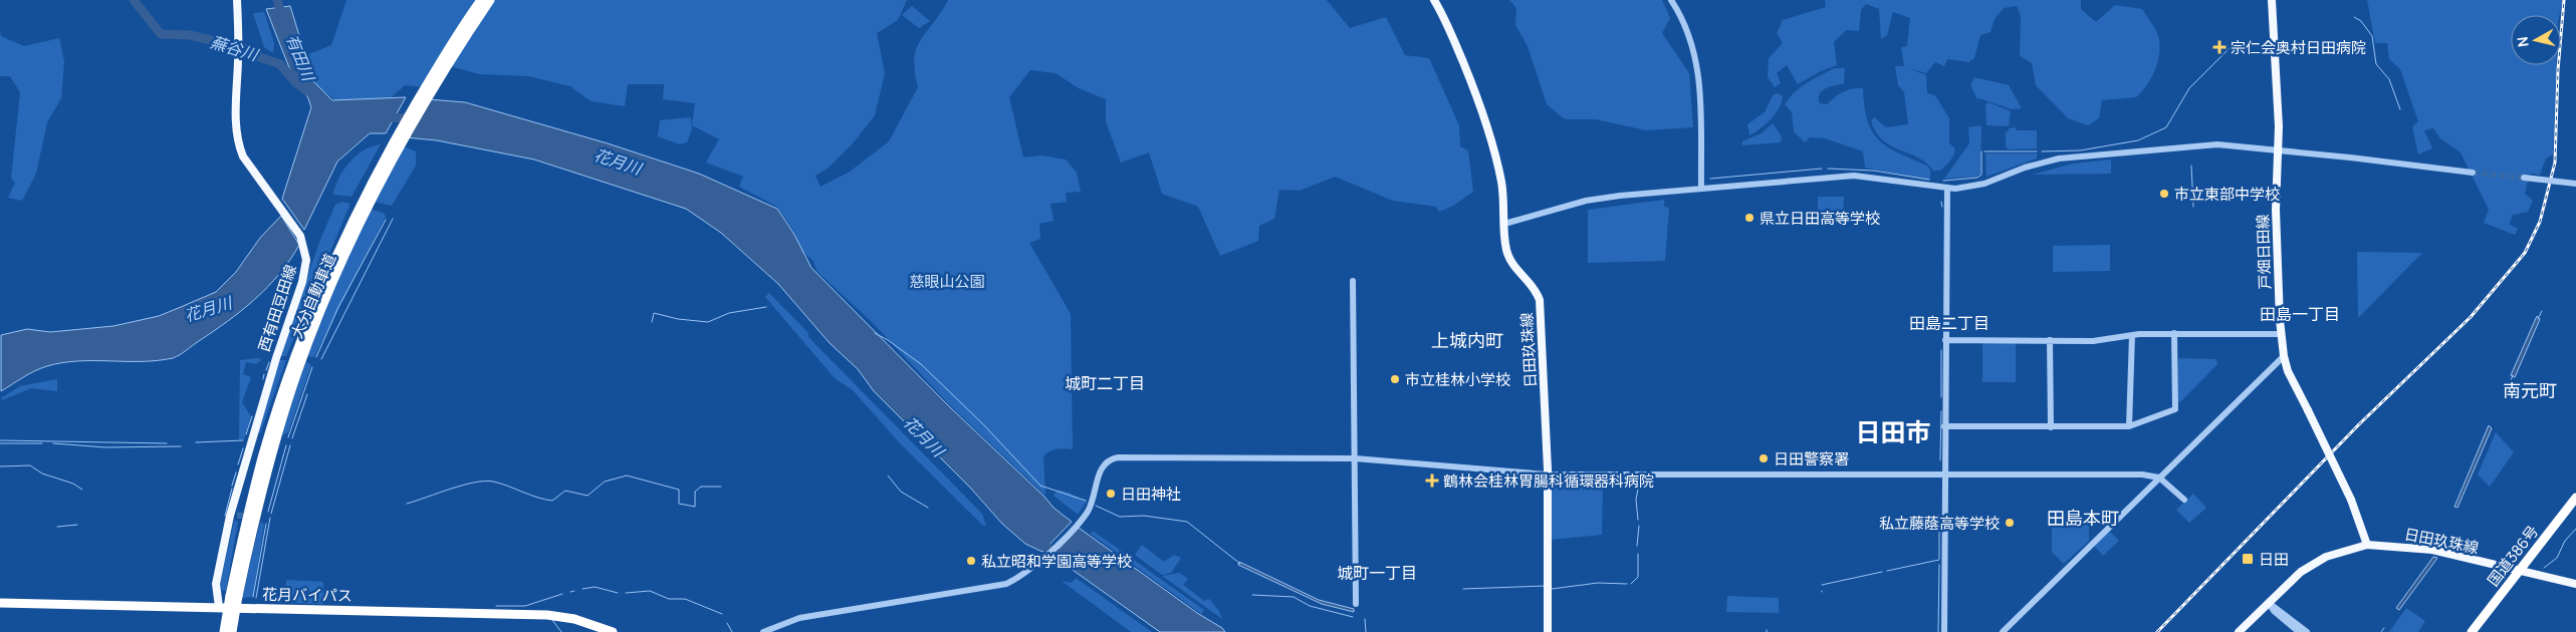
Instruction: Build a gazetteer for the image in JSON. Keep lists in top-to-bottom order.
{
  "streets": {
    "highway": ["大分自動車道", "国道386号", "花月バイパス"],
    "main road": ["戸畑日田線", "西有田豆田線", "日田玖珠線"]
  },
  "crossings": [
    ["戸畑日田線", "日田玖珠線"],
    ["西有田豆田線", "花月バイパス"],
    ["日田玖珠線", "国道386号"]
  ],
  "districts": [
    "田島一丁目",
    "田島二丁目",
    "上城内町",
    "城町二丁目",
    "南元町",
    "日田市",
    "田島本町",
    "城町一丁目"
  ],
  "water": ["蕪谷川", "有田川", "花月川"],
  "parks": ["慈眼山公園"],
  "places": {
    "health": ["宗仁会奥村日田病院", "鶴林会桂林胃腸科循環器科病院"],
    "other": [
      "市立東部中学校",
      "県立日田高等学校",
      "市立桂林小学校",
      "日田警察署",
      "日田神社",
      "私立藤蔭高等学校",
      "私立昭和学園高等学校"
    ],
    "transit": ["日田"]
  },
  "north": "left"
}
